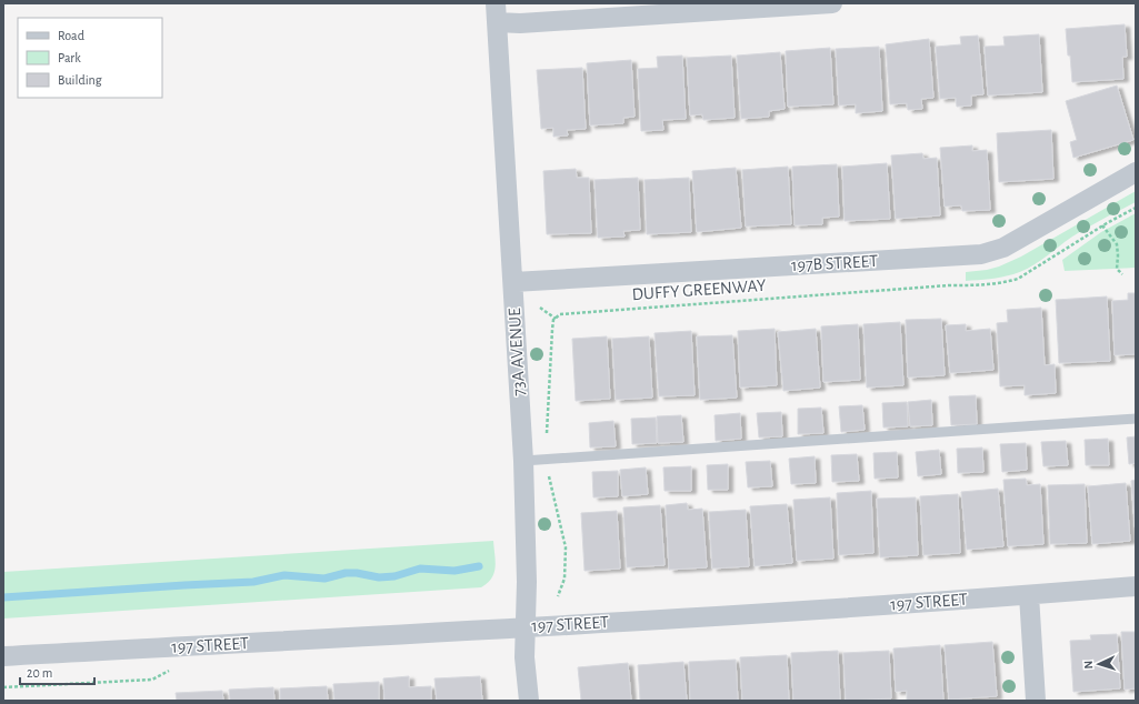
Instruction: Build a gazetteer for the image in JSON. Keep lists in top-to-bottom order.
{
  "streets": {
    "street": ["197B STREET", "73A AVENUE", "197 STREET"],
    "path": ["DUFFY GREENWAY"]
  },
  "crossings": [
    ["197B STREET", "73A AVENUE"],
    ["73A AVENUE", "197 STREET"]
  ],
  "legend": ["Road", "Park", "Building"],
  "scale_bar": "20 m",
  "north": "left"
}
